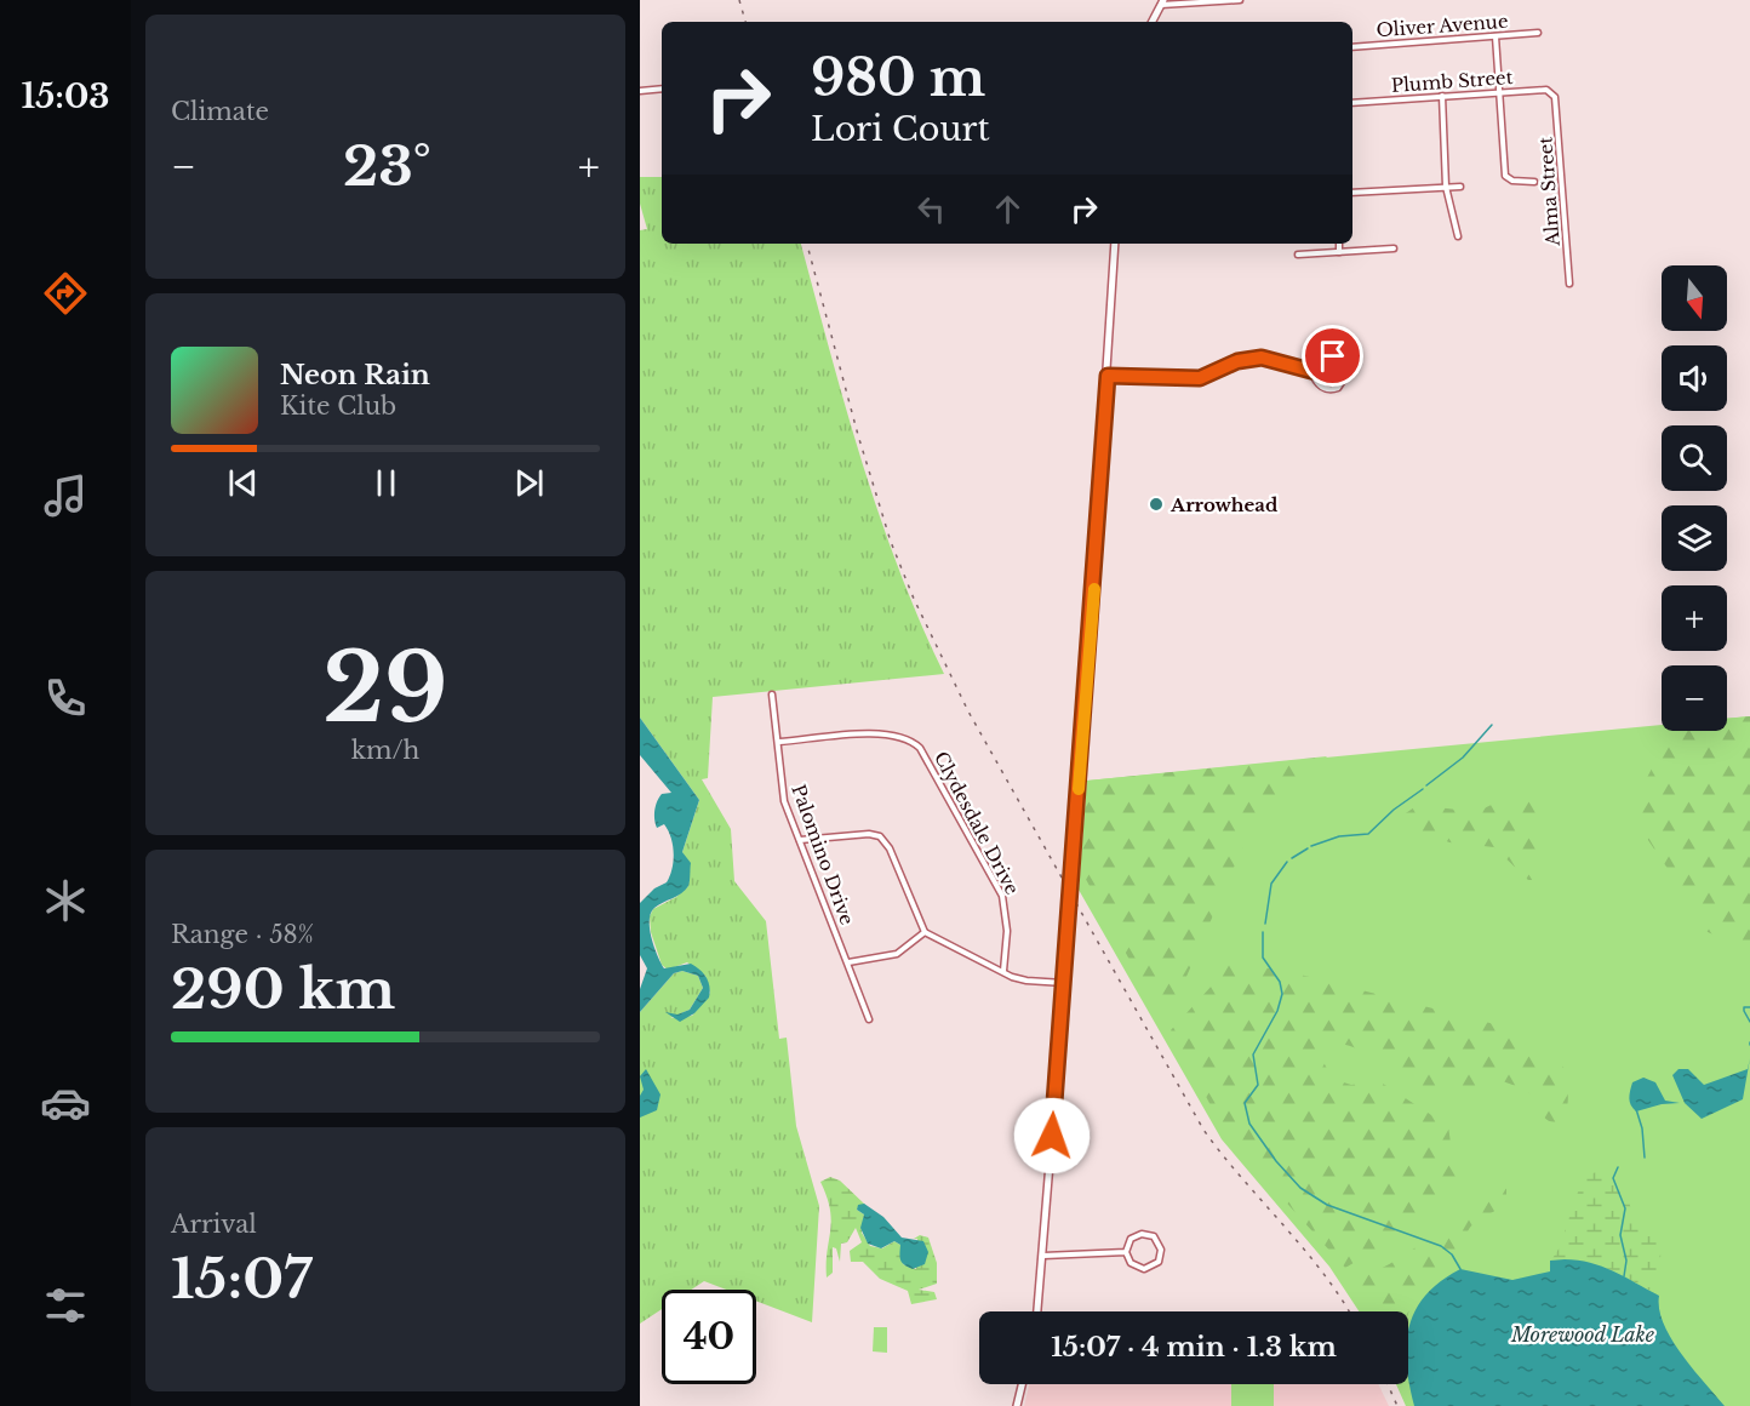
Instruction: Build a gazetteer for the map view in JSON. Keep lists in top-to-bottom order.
{
  "streets": {
    "street": [
      "Oliver Avenue",
      "Plumb Street",
      "Alma Street",
      "Clydesdale Drive",
      "Palomino Drive"
    ]
  },
  "crossings": [
    ["Plumb Street", "Alma Street"],
    ["Clydesdale Drive", "Palomino Drive"]
  ],
  "water": ["Morewood Lake"],
  "places": ["Arrowhead"],
  "north": "bottom",
  "page": {
    "tabs": "15:03",
    "tile": [
      "Climate",
      ["29", "km/h"],
      ["Range · 58%", "290 km"],
      ["Arrival", "15:07"]
    ],
    "turn": ["980 m", "Lori Court"],
    "heat": ["−", "23°", "+"],
    "map_buttons": ["+", "−"],
    "song": ["Neon Rain", "Kite Club"],
    "limit": "40",
    "trip": "15:07 · 4 min · 1.3 km"
  }
}
